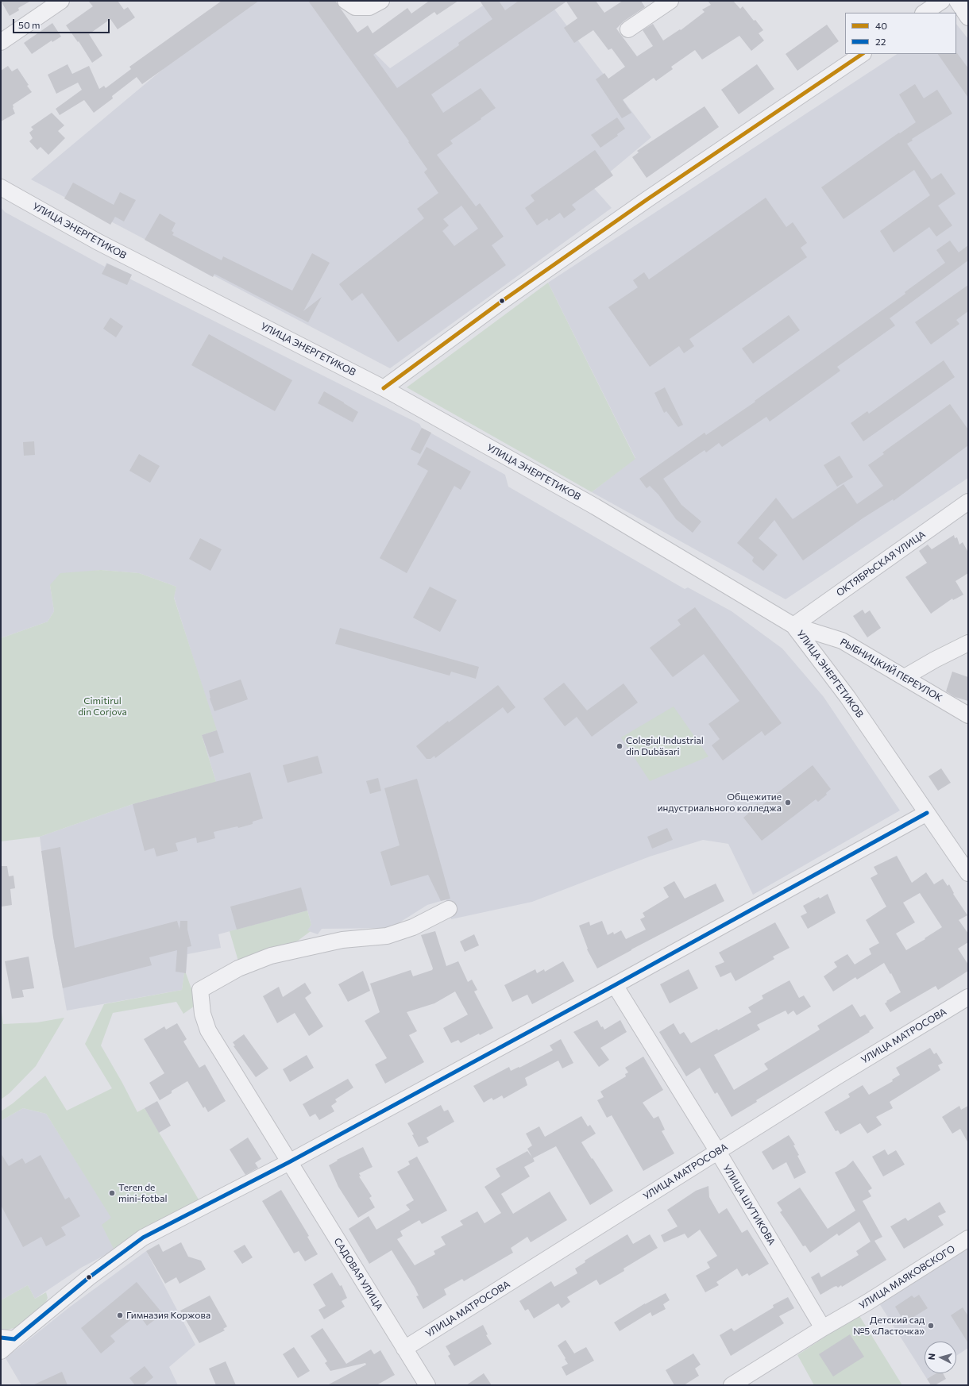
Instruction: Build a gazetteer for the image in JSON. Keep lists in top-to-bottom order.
{
  "streets": {
    "street": [
      "УЛИЦА ЭНЕРГЕТИКОВ",
      "ОКТЯБРЬСКАЯ УЛИЦА",
      "РЫБНИЦКИЙ ПЕРЕУЛОК",
      "УЛИЦА МАТРОСОВА",
      "УЛИЦА ШУТИКОВА",
      "САДОВАЯ УЛИЦА",
      "УЛИЦА МАЯКОВСКОГО"
    ]
  },
  "crossings": [
    ["УЛИЦА ЭНЕРГЕТИКОВ", "ОКТЯБРЬСКАЯ УЛИЦА"],
    ["УЛИЦА ЭНЕРГЕТИКОВ", "РЫБНИЦКИЙ ПЕРЕУЛОК"],
    ["ОКТЯБРЬСКАЯ УЛИЦА", "РЫБНИЦКИЙ ПЕРЕУЛОК"],
    ["УЛИЦА МАТРОСОВА", "УЛИЦА ШУТИКОВА"],
    ["УЛИЦА МАТРОСОВА", "САДОВАЯ УЛИЦА"],
    ["УЛИЦА ШУТИКОВА", "УЛИЦА МАЯКОВСКОГО"]
  ],
  "parks": ["Cimitirul din Corjova"],
  "places": [
    "Colegiul Industrial din Dubăsari",
    "Общежитие индустриального колледжа",
    "Teren de mini-fotbal",
    "Гимназия Коржова",
    "Детский сад №5 «Ласточка»"
  ],
  "lines": ["transit line 40", "transit line 22"],
  "legend": ["40", "22"],
  "scale_bar": "50 m",
  "north": "left"
}
